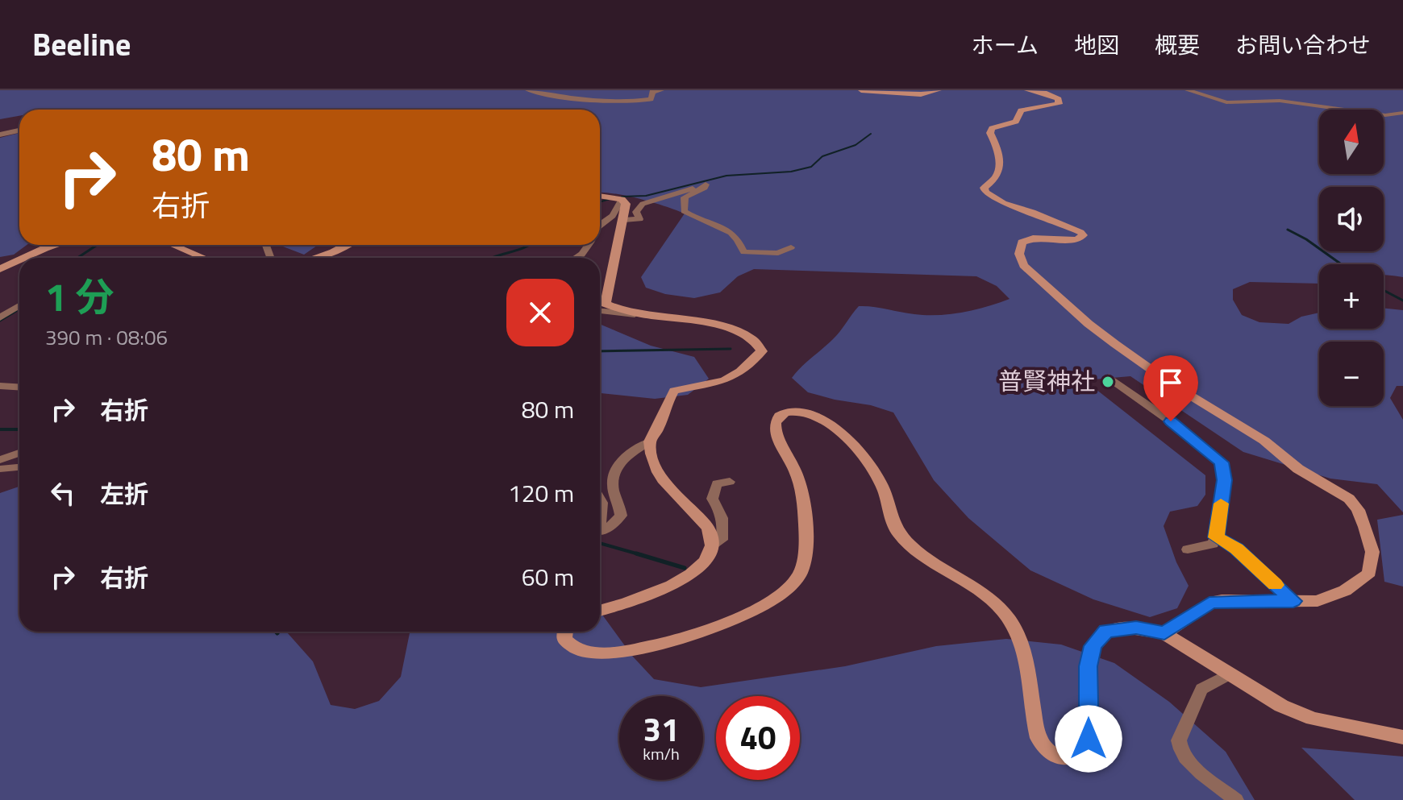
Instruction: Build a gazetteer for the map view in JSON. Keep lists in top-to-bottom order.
{
  "places": ["普賢神社"],
  "north": "top",
  "page": {
    "header": "Beeline",
    "nav": [
      "ホーム",
      "地図",
      "概要",
      "お問い合わせ"
    ],
    "map_buttons": ["+", "−"],
    "turn": ["80 m", "右折"],
    "heading": ["1 分", "390 m · 08:06"],
    "list": [
      {
        "name": "右折",
        "value": "80 m"
      },
      {
        "name": "左折",
        "value": "120 m"
      },
      {
        "name": "右折",
        "value": "60 m"
      }
    ],
    "speed": "31 km/h",
    "limit": "40"
  }
}
